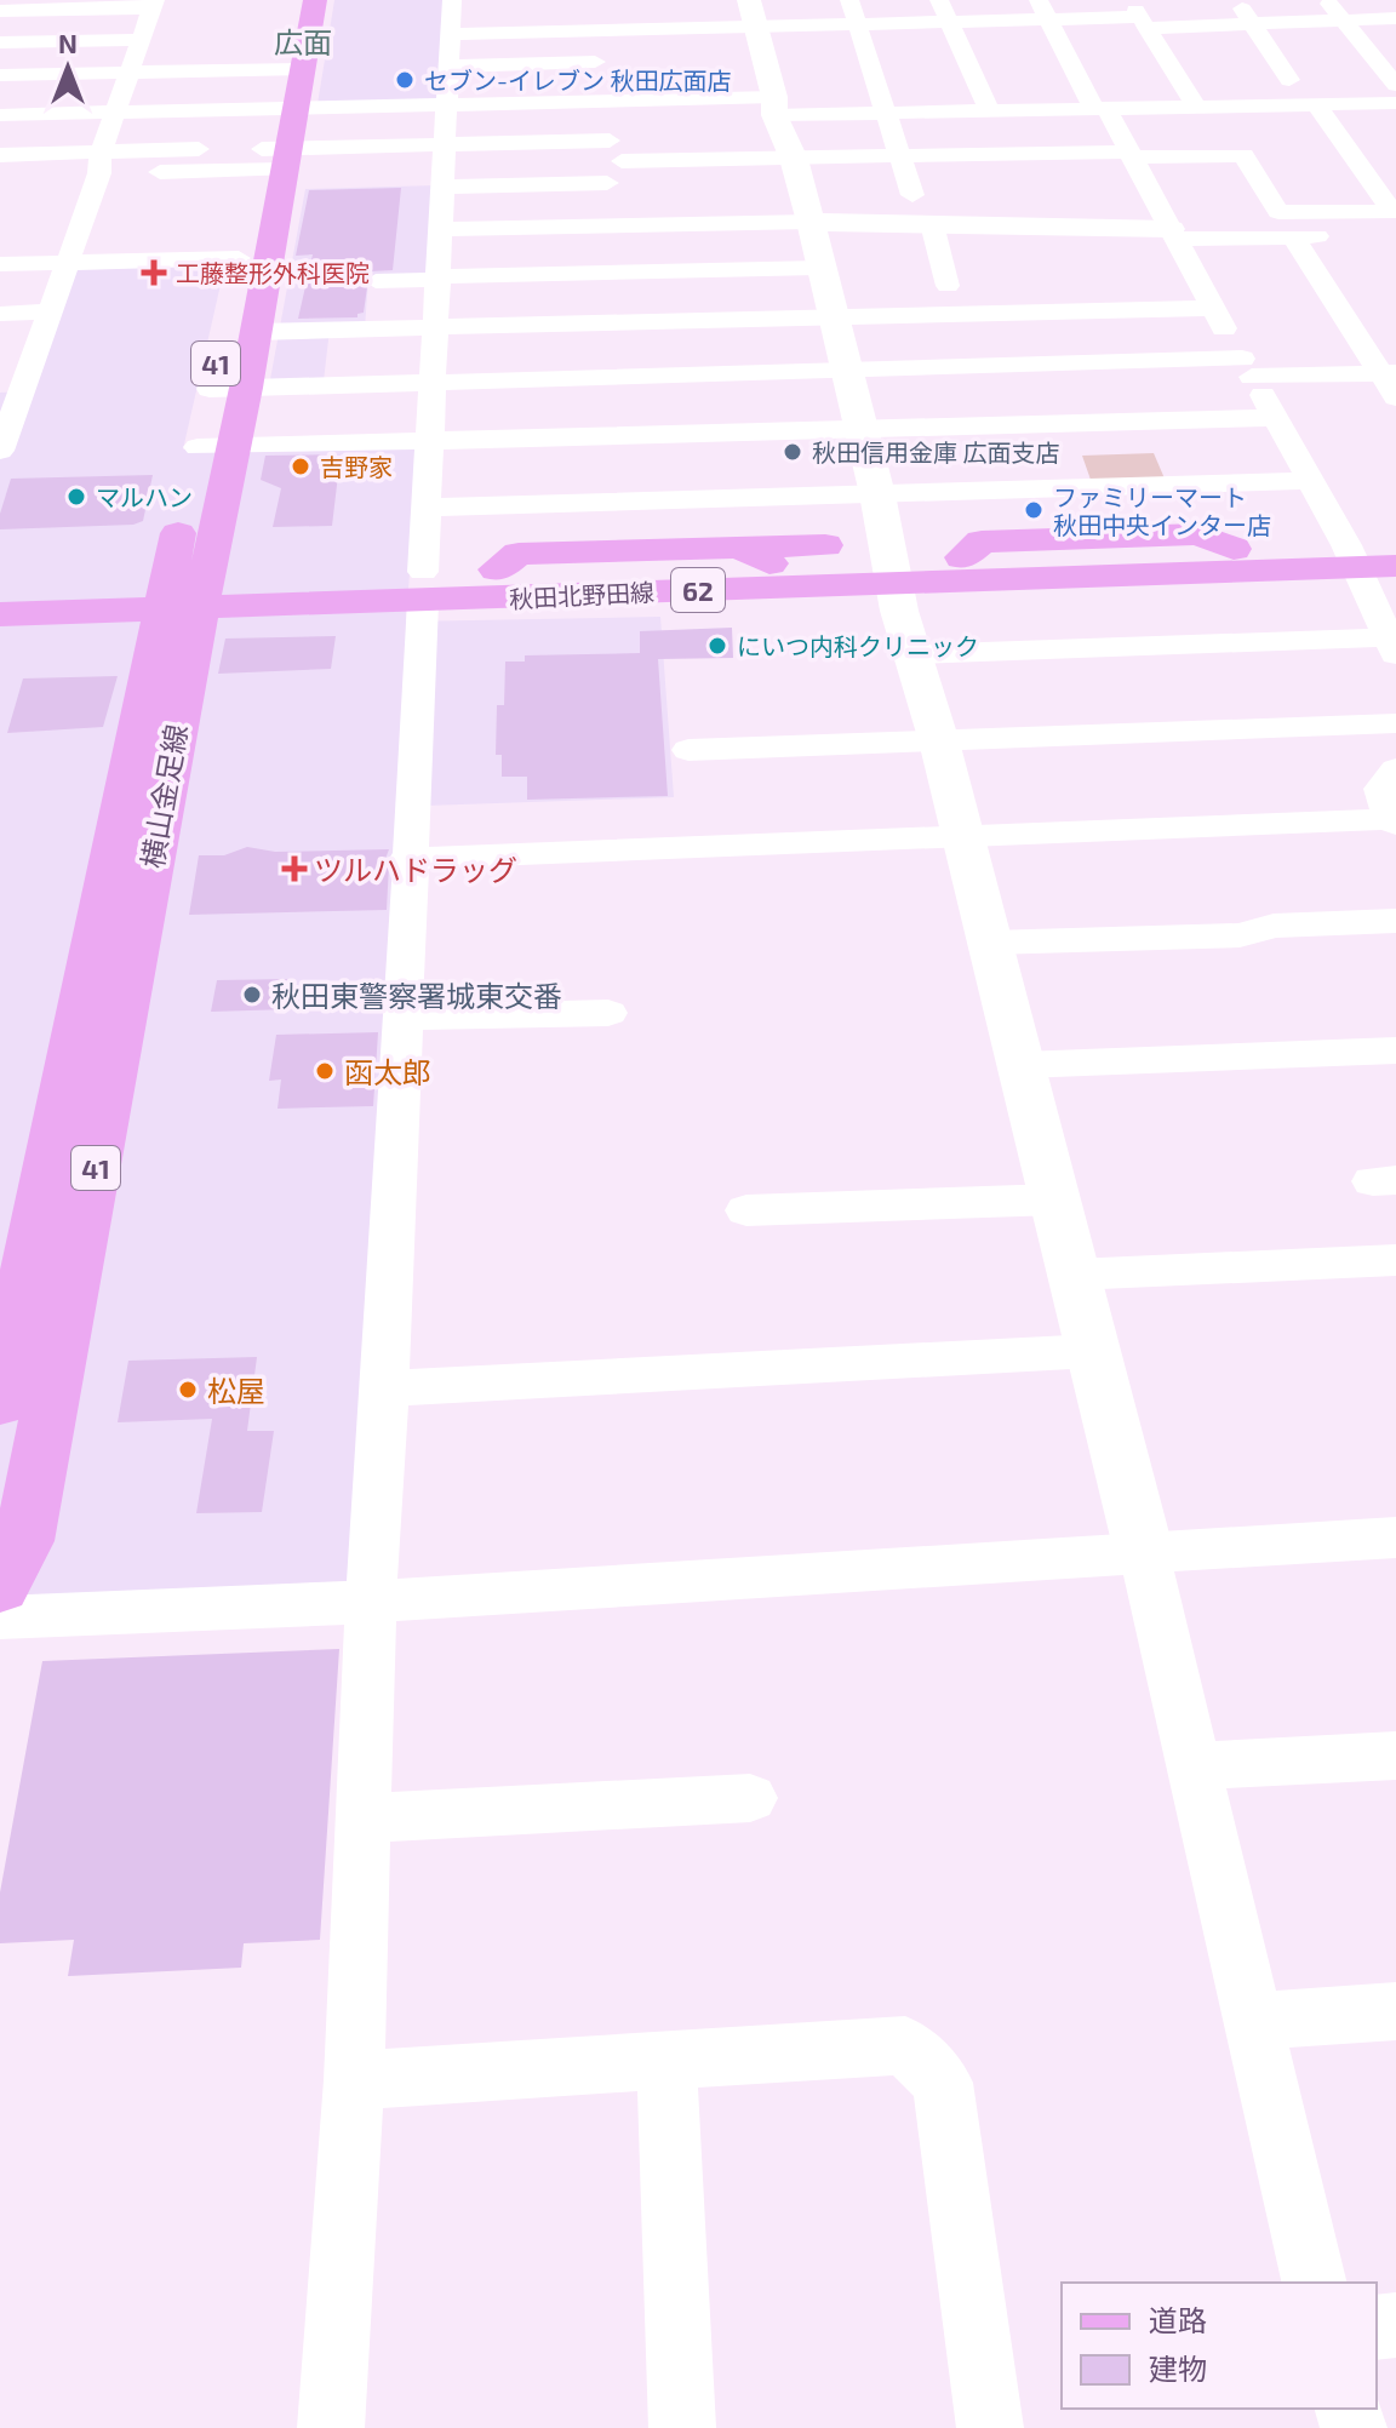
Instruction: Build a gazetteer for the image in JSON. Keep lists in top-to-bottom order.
{
  "streets": {
    "main road": [
      "41",
      "62",
      "秋田北野田線",
      "横山金足線"
    ]
  },
  "crossings": [
    ["秋田北野田線", "横山金足線"]
  ],
  "districts": ["広面"],
  "places": {
    "other": [
      "セブン-イレブン 秋田広面店",
      "秋田信用金庫 広面支店",
      "吉野家",
      "マルハン",
      "ファミリーマート 秋田中央インター店",
      "にいつ内科クリニック",
      "秋田東警察署城東交番",
      "函太郎",
      "松屋"
    ],
    "health": ["工藤整形外科医院", "ツルハドラッグ"]
  },
  "legend": ["道路", "建物"],
  "north": "top"
}
